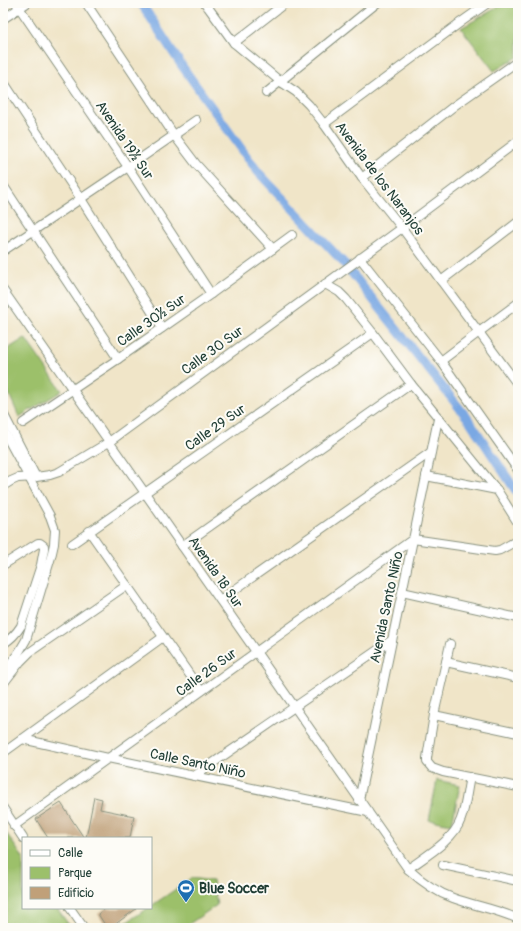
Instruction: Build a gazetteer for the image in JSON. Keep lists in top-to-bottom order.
{
  "streets": {
    "street": [
      "Avenida 19½ Sur",
      "Avenida de los Naranjos",
      "Calle 30½ Sur",
      "Calle 30 Sur",
      "Calle 29 Sur",
      "Avenida 18 Sur",
      "Avenida Santo Niño",
      "Calle 26 Sur",
      "Calle Santo Niño"
    ]
  },
  "crossings": [
    ["Avenida 19½ Sur", "Calle 30½ Sur"],
    ["Avenida de los Naranjos", "Calle 30 Sur"],
    ["Calle 30½ Sur", "Avenida 18 Sur"],
    ["Calle 30 Sur", "Avenida 18 Sur"],
    ["Calle 29 Sur", "Avenida 18 Sur"],
    ["Avenida 18 Sur", "Avenida Santo Niño"],
    ["Avenida 18 Sur", "Calle 26 Sur"],
    ["Avenida 18 Sur", "Calle Santo Niño"],
    ["Avenida Santo Niño", "Calle 26 Sur"],
    ["Calle 26 Sur", "Calle Santo Niño"]
  ],
  "places": {
    "sports": ["Blue Soccer"]
  },
  "legend": ["Calle", "Parque", "Edificio"]
}
